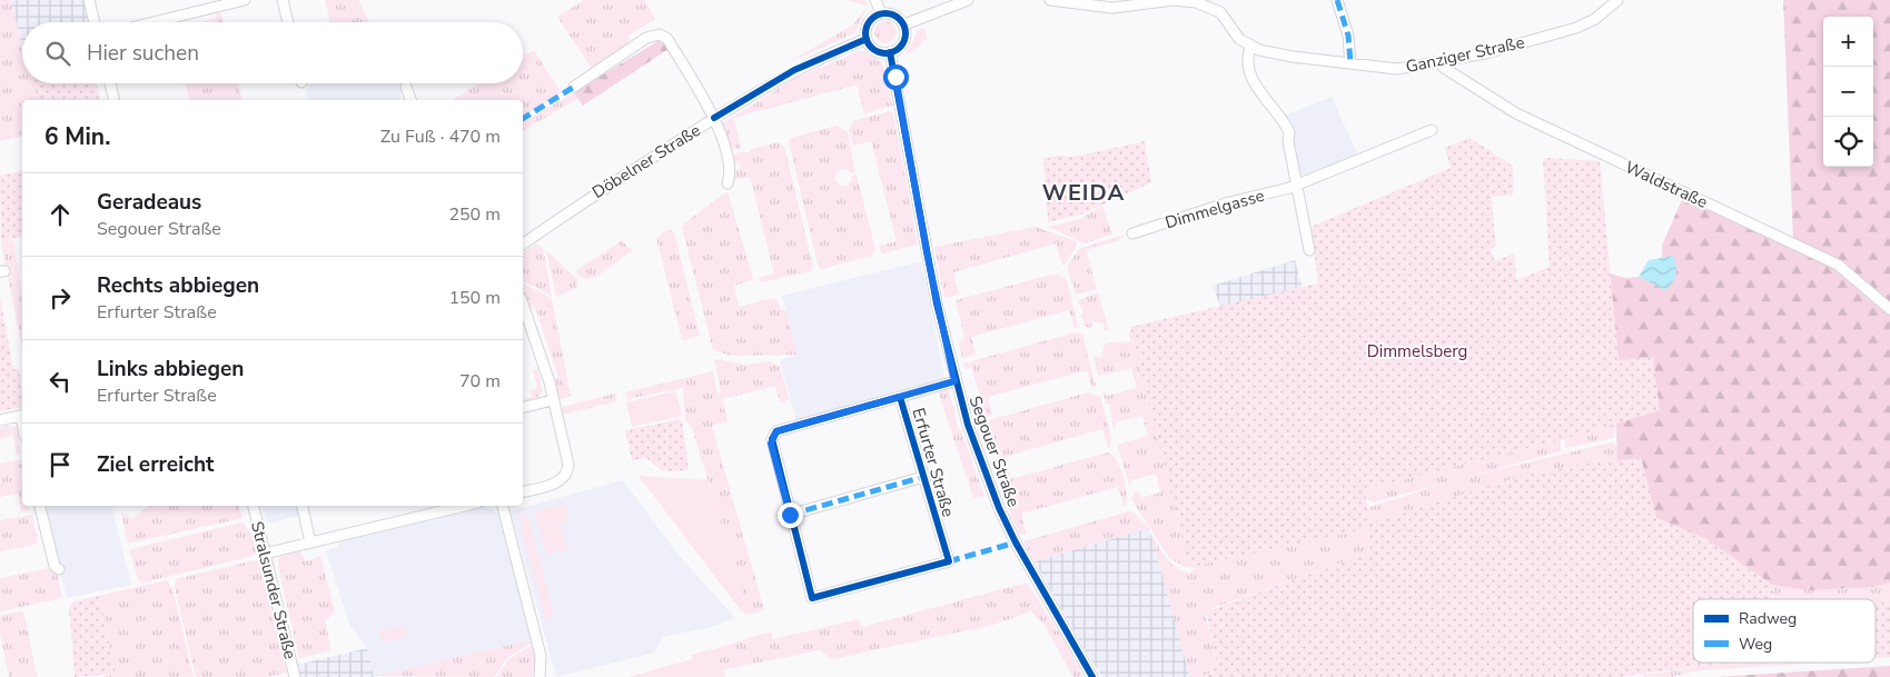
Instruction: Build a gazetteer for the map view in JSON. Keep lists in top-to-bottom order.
{
  "streets": {
    "street": [
      "Ganziger Straße",
      "Döbelner Straße",
      "Waldstraße",
      "Dimmelgasse",
      "Segouer Straße",
      "Erfurter Straße",
      "Stralsunder Straße"
    ]
  },
  "crossings": [
    ["Ganziger Straße", "Waldstraße"],
    ["Döbelner Straße", "Segouer Straße"],
    ["Segouer Straße", "Erfurter Straße"]
  ],
  "districts": ["WEIDA"],
  "parks": ["Dimmelsberg"],
  "legend": ["Radweg", "Weg"],
  "page": {
    "map_buttons": ["+", "−"],
    "search": "Hier suchen",
    "heading": ["6 Min.", "Zu Fuß · 470 m"],
    "list": [
      ["Geradeaus", "Segouer Straße", "250 m"],
      ["Rechts abbiegen", "Erfurter Straße", "150 m"],
      ["Links abbiegen", "Erfurter Straße", "70 m"],
      "Ziel erreicht"
    ]
  }
}
